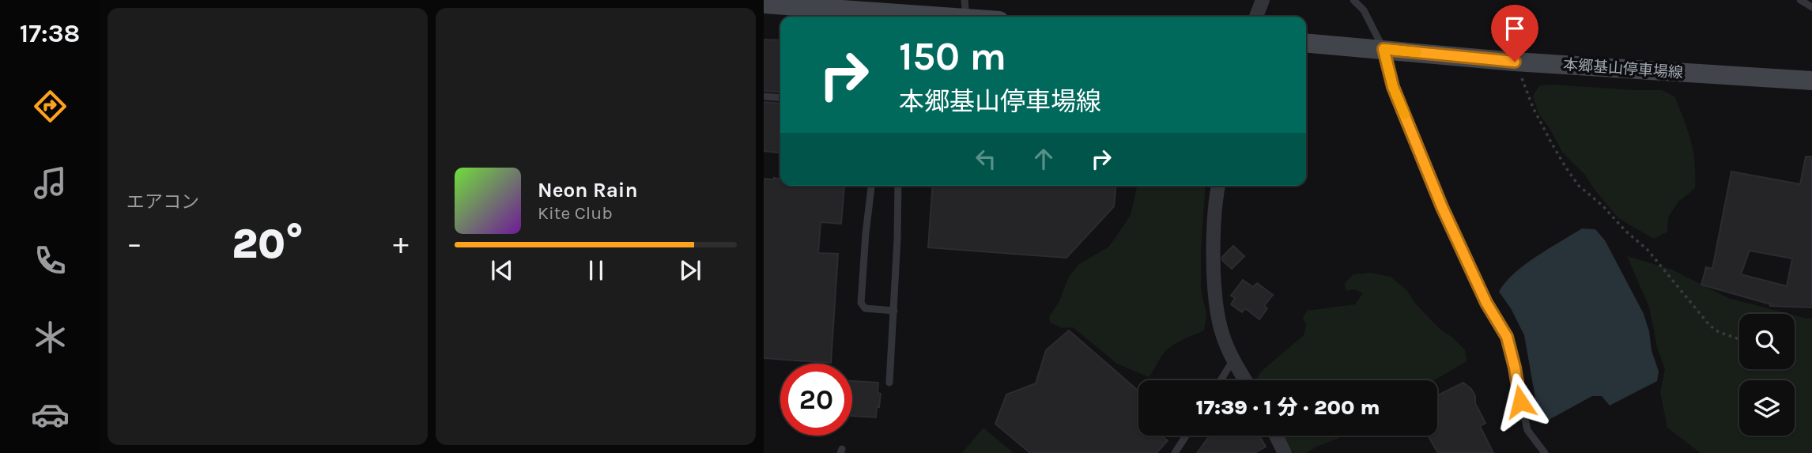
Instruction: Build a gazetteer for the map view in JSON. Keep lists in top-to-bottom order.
{
  "streets": {
    "main road": ["本郷基山停車場線"]
  },
  "page": {
    "tabs": "17:38",
    "tile": "エアコン",
    "turn": ["150 m", "本郷基山停車場線"],
    "song": ["Neon Rain", "Kite Club"],
    "heat": ["−", "20°", "+"],
    "limit": "20",
    "trip": "17:39 · 1 分 · 200 m"
  }
}
